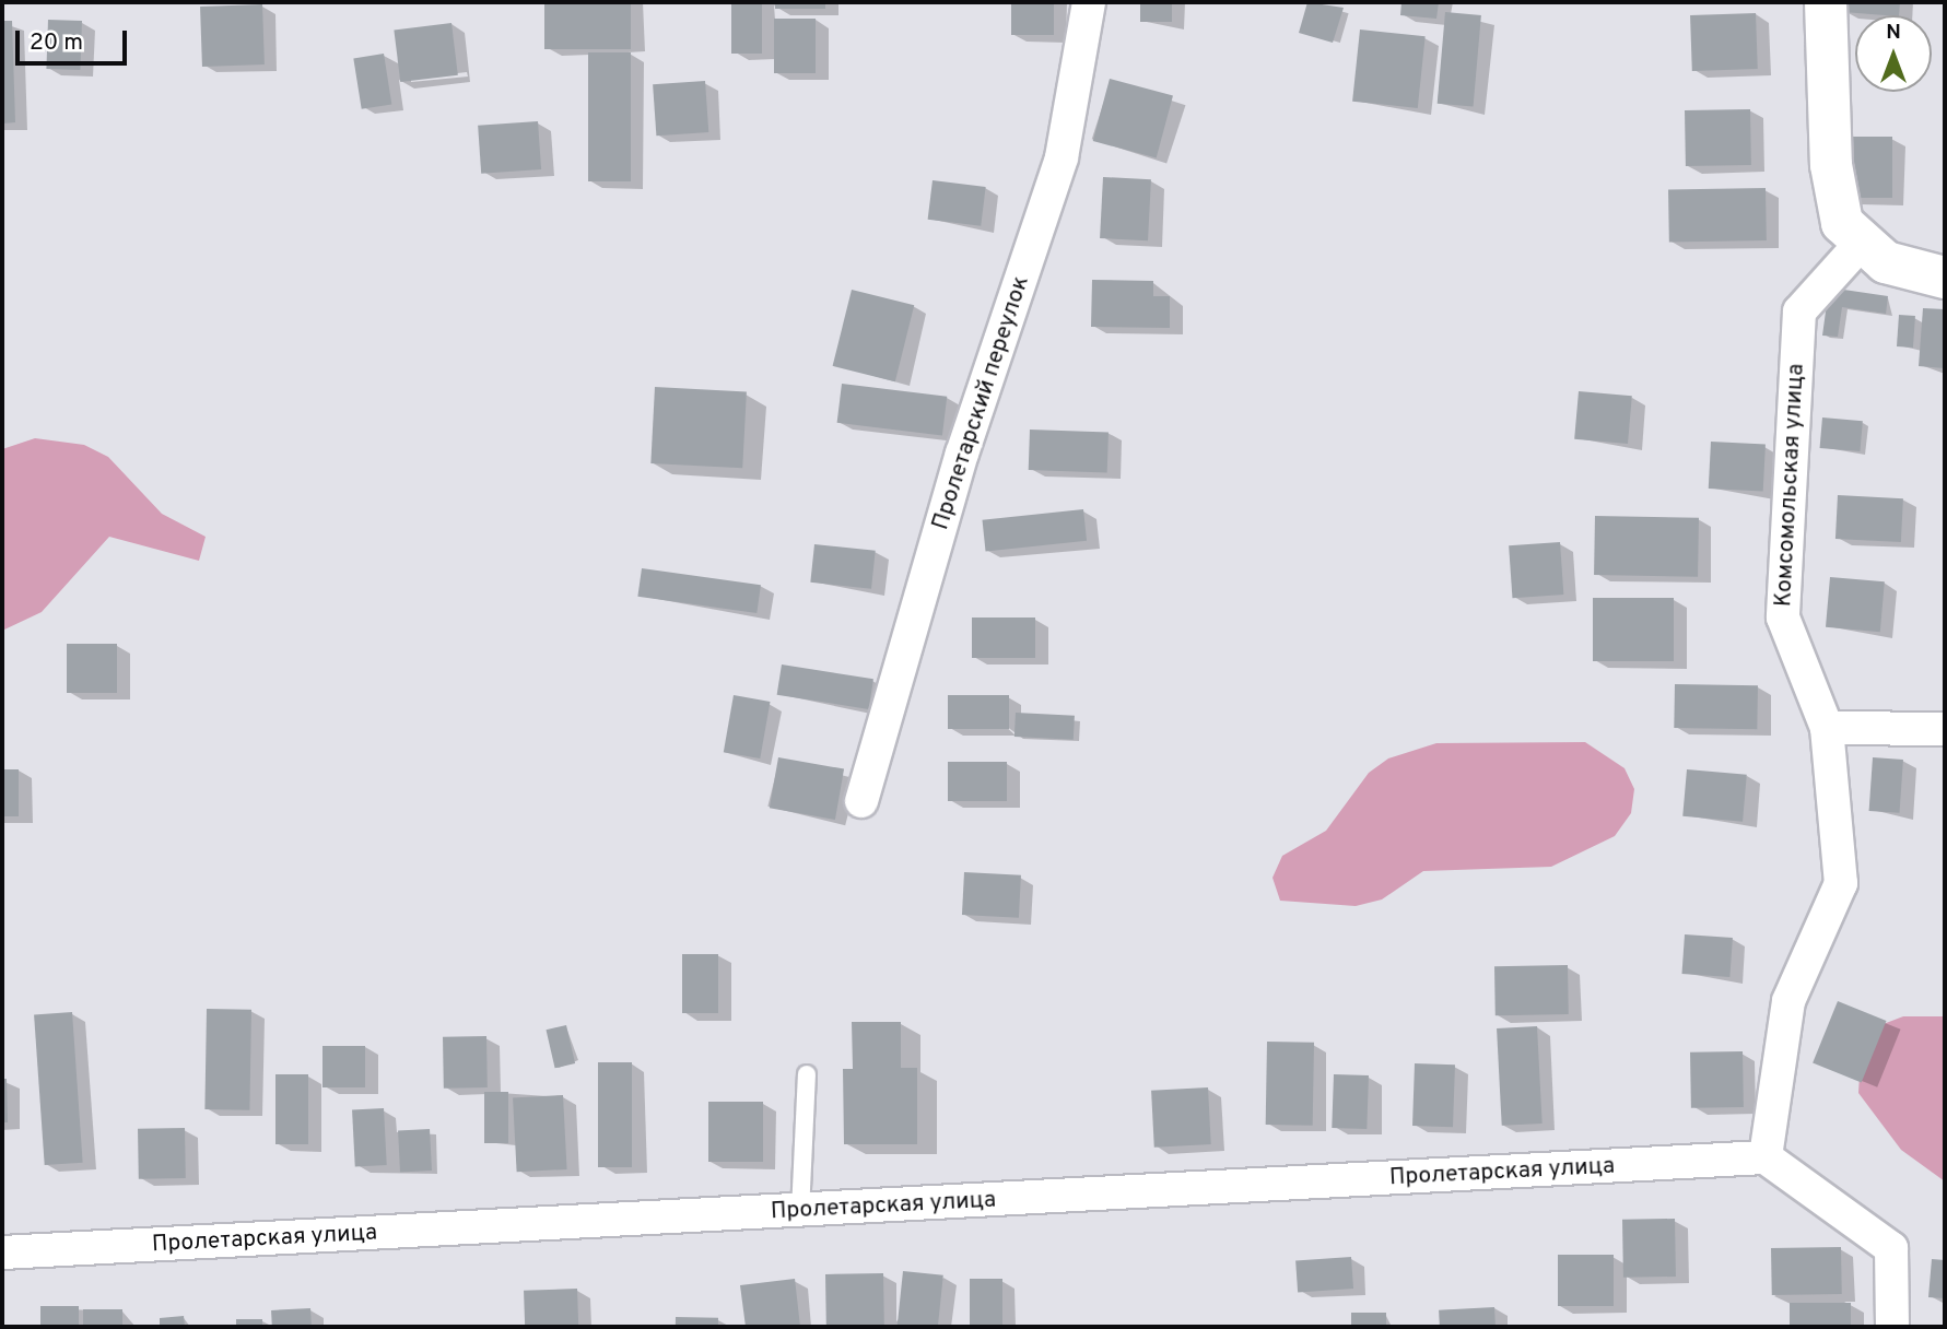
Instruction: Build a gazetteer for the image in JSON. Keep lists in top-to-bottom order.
{
  "streets": {
    "street": ["Пролетарский переулок", "Комсомольская улица", "Пролетарская улица"]
  },
  "crossings": [
    ["Комсомольская улица", "Пролетарская улица"]
  ],
  "scale_bar": "20 m",
  "north": "top"
}
